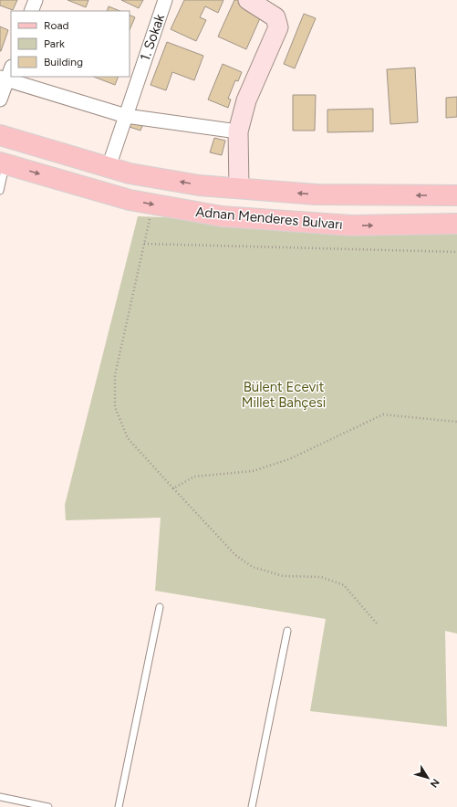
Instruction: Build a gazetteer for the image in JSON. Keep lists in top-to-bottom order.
{
  "streets": {
    "main road": ["Adnan Menderes Bulvarı"],
    "street": ["1. Sokak"]
  },
  "crossings": [
    ["1. Sokak", "Adnan Menderes Bulvarı"]
  ],
  "parks": ["Bülent Ecevit Millet Bahçesi"],
  "legend": ["Road", "Park", "Building"],
  "north": "bottom right"
}
